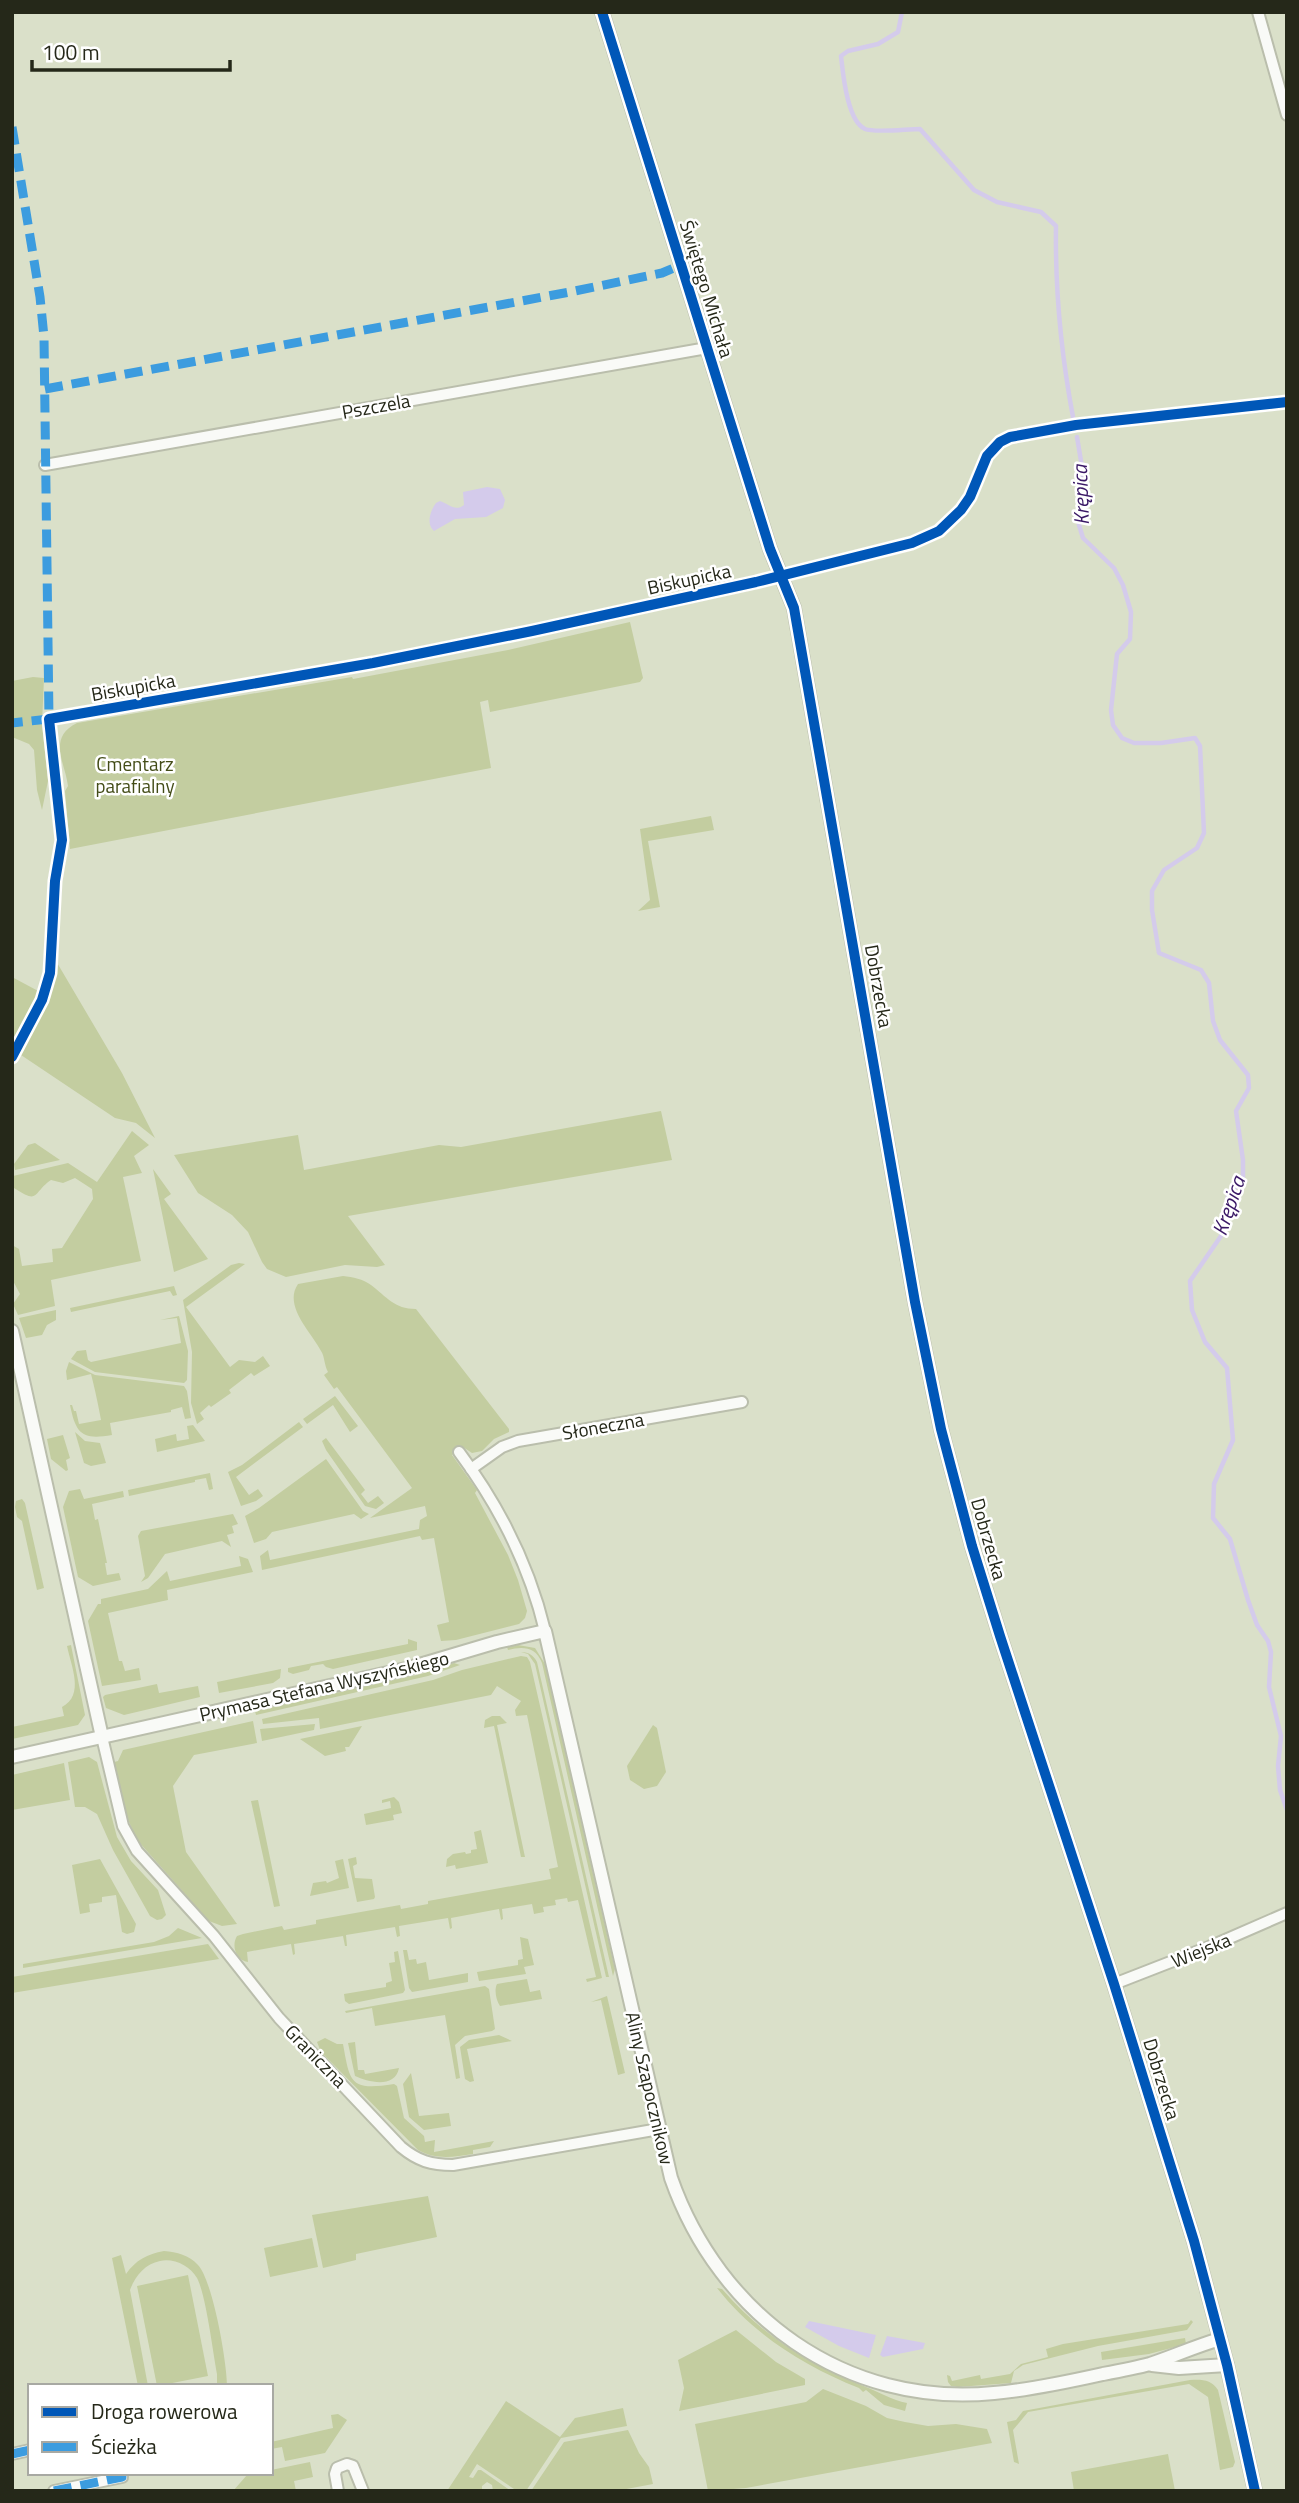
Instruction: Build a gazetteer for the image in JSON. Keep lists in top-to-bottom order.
{
  "streets": {
    "street": [
      "Świętego Michała",
      "Pszczela",
      "Biskupicka",
      "Dobrzecka",
      "Słoneczna",
      "Prymasa Stefana Wyszyńskiego",
      "Wiejska",
      "Graniczna",
      "Aliny Szapocznikow"
    ]
  },
  "crossings": [
    ["Świętego Michała", "Pszczela"],
    ["Świętego Michała", "Biskupicka"],
    ["Świętego Michała", "Dobrzecka"],
    ["Biskupicka", "Dobrzecka"],
    ["Dobrzecka", "Wiejska"],
    ["Dobrzecka", "Aliny Szapocznikow"],
    ["Słoneczna", "Aliny Szapocznikow"],
    ["Prymasa Stefana Wyszyńskiego", "Graniczna"],
    ["Prymasa Stefana Wyszyńskiego", "Aliny Szapocznikow"],
    ["Graniczna", "Aliny Szapocznikow"]
  ],
  "water": ["Krępica"],
  "parks": ["Cmentarz parafialny"],
  "legend": ["Droga rowerowa", "Ścieżka"],
  "scale_bar": "100 m"
}
